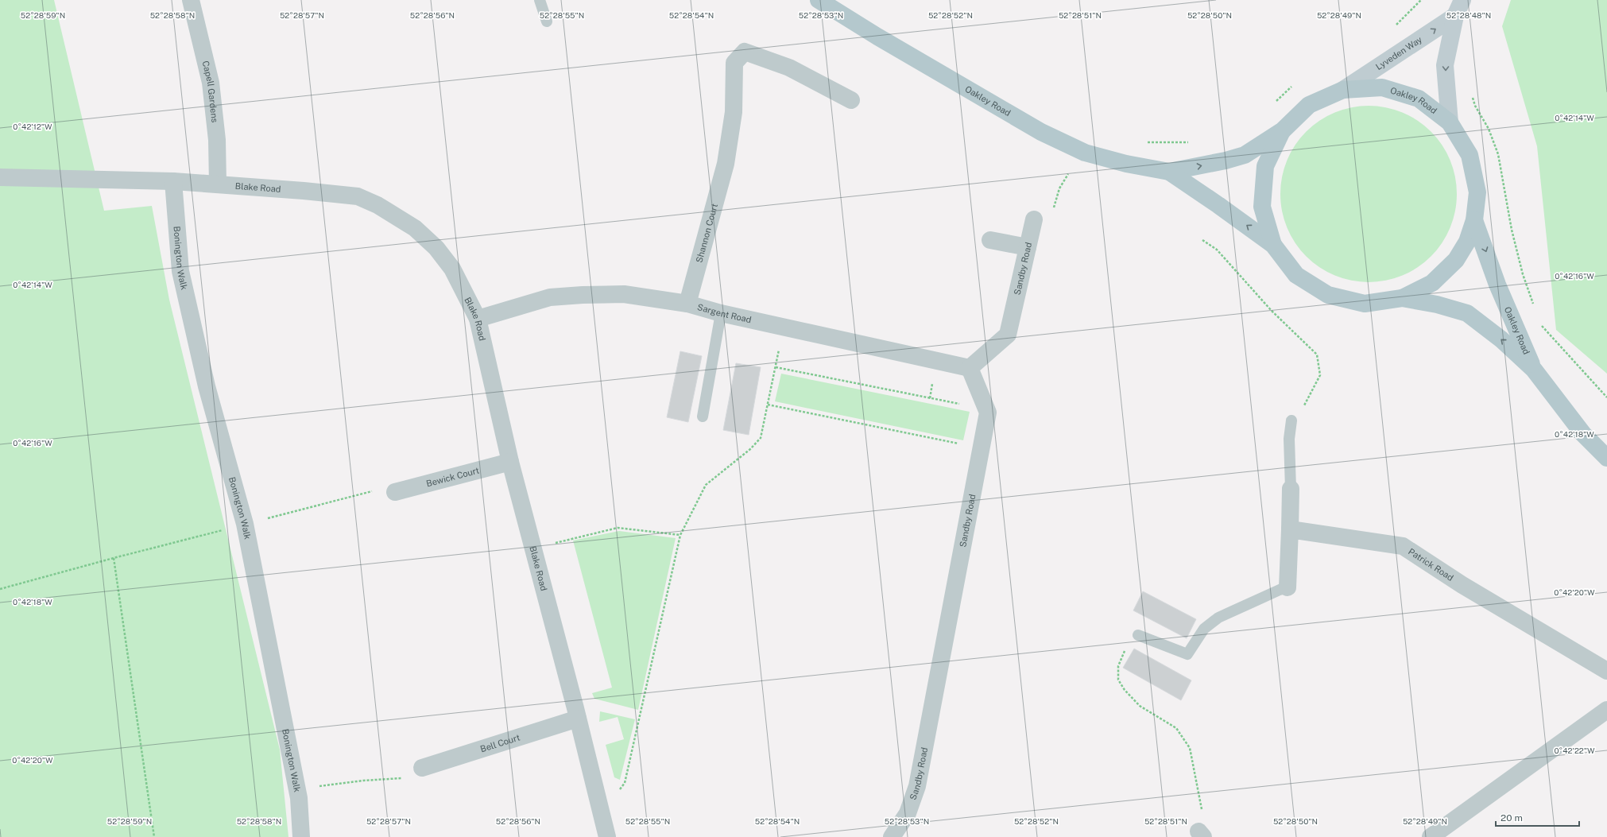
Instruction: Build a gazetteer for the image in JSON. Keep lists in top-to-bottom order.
{
  "streets": {
    "main road": ["Oakley Road"],
    "street": [
      "Lyveden Way",
      "Capell Gardens",
      "Blake Road",
      "Shannon Court",
      "Bonington Walk",
      "Sandby Road",
      "Sargent Road",
      "Bewick Court",
      "Patrick Road",
      "Bell Court"
    ]
  },
  "crossings": [
    ["Lyveden Way", "Oakley Road"],
    ["Capell Gardens", "Blake Road"],
    ["Blake Road", "Bonington Walk"],
    ["Blake Road", "Sargent Road"],
    ["Blake Road", "Bewick Court"],
    ["Blake Road", "Bell Court"],
    ["Shannon Court", "Sargent Road"],
    ["Sandby Road", "Sargent Road"]
  ],
  "one_way": ["Lyveden Way"],
  "scale_bar": "20 m",
  "coordinates": [
    "52°28'59\"N",
    "52°28'58\"N",
    "52°28'57\"N",
    "52°28'56\"N",
    "52°28'55\"N",
    "52°28'54\"N",
    "52°28'53\"N",
    "52°28'52\"N",
    "52°28'51\"N",
    "52°28'50\"N",
    "52°28'49\"N",
    "52°28'48\"N",
    "0°42'14\"W",
    "0°42'12\"W",
    "0°42'16\"W",
    "0°42'18\"W",
    "0°42'20\"W",
    "0°42'22\"W"
  ]
}
